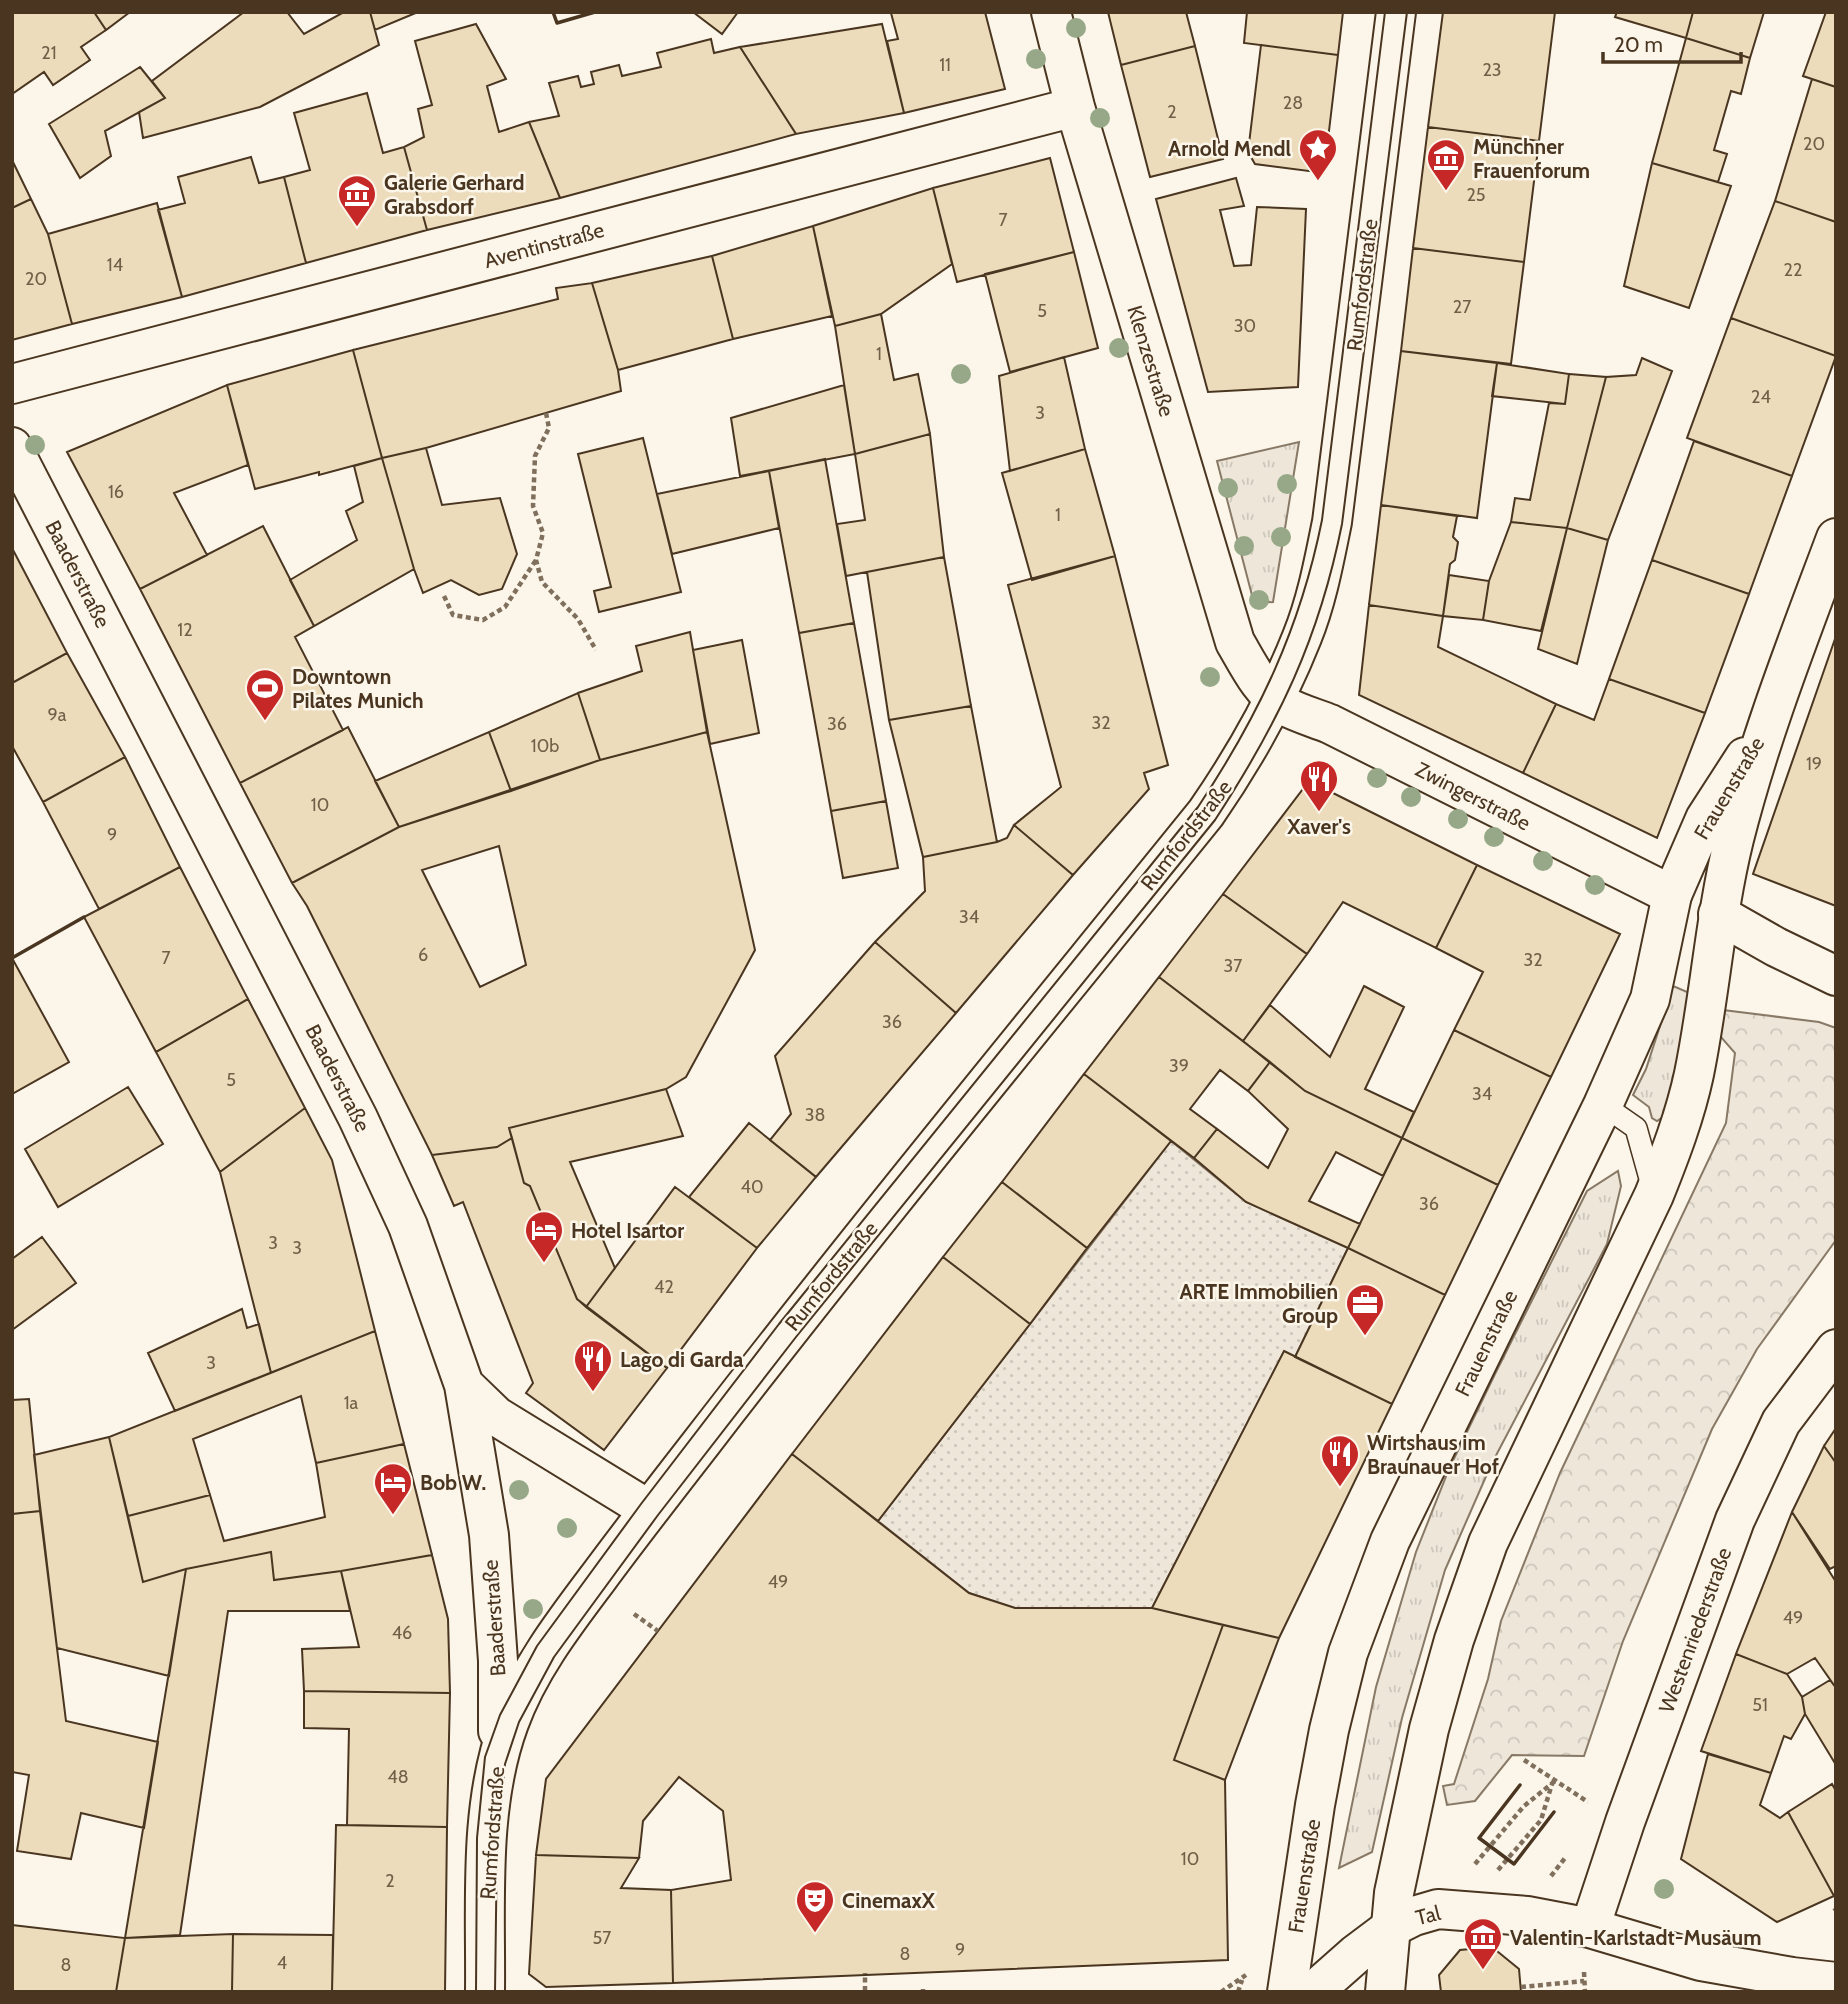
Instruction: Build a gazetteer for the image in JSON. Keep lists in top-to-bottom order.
{
  "streets": {
    "street": [
      "Aventinstraße",
      "Rumfordstraße",
      "Klenzestraße",
      "Baaderstraße",
      "Frauenstraße",
      "Zwingerstraße",
      "Westenriederstraße",
      "Tal"
    ]
  },
  "crossings": [
    ["Aventinstraße", "Klenzestraße"],
    ["Rumfordstraße", "Klenzestraße"],
    ["Rumfordstraße", "Baaderstraße"],
    ["Rumfordstraße", "Zwingerstraße"],
    ["Klenzestraße", "Zwingerstraße"],
    ["Frauenstraße", "Zwingerstraße"],
    ["Frauenstraße", "Tal"],
    ["Westenriederstraße", "Tal"]
  ],
  "places": {
    "place": ["Arnold Mendl"],
    "museum": ["Münchner Frauenforum", "Galerie Gerhard Grabsdorf", "Valentin-Karlstadt-Musäum"],
    "sports": ["Downtown Pilates Munich"],
    "restaurant": ["Xaver's", "Lago di Garda", "Wirtshaus im Braunauer Hof"],
    "hotel": ["Hotel Isartor", "Bob W."],
    "office": ["ARTE Immobilien Group"],
    "theatre": ["CinemaxX"]
  },
  "house_numbers": [
    "21",
    "11",
    "23",
    "28",
    "2",
    "20",
    "25",
    "7",
    "14",
    "22",
    "20",
    "27",
    "5",
    "30",
    "1",
    "24",
    "3",
    "16",
    "1",
    "12",
    "9a",
    "32",
    "36",
    "10b",
    "19",
    "10",
    "9",
    "34",
    "6",
    "7",
    "32",
    "37",
    "36",
    "39",
    "5",
    "34",
    "38",
    "40",
    "36",
    "3",
    "3",
    "42",
    "3",
    "1a",
    "49",
    "49",
    "46",
    "51",
    "48",
    "10",
    "2",
    "57",
    "9",
    "8",
    "4",
    "8"
  ],
  "scale_bar": "20 m"
}
